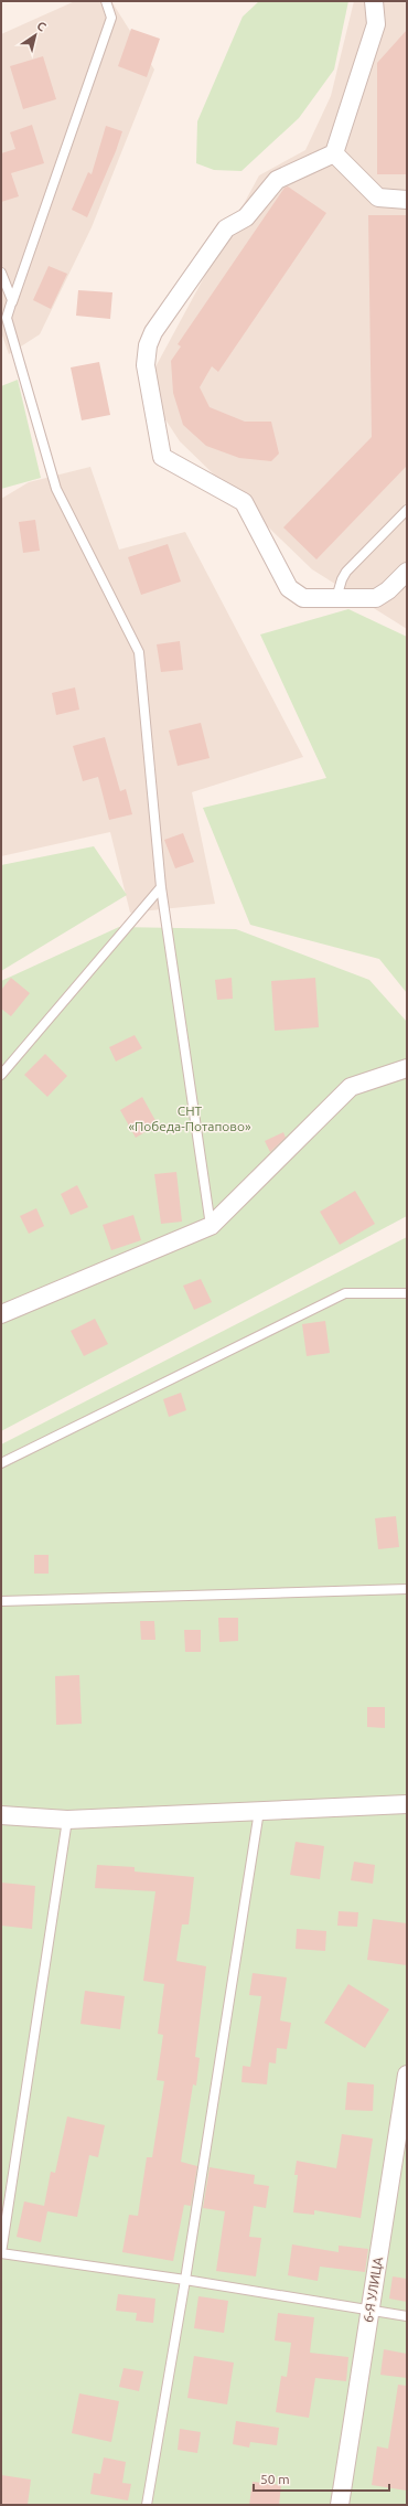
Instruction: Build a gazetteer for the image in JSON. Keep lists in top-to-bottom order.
{
  "streets": {
    "street": ["6-Я УЛИЦА"]
  },
  "parks": ["СНТ «Победа-Потапово»"],
  "scale_bar": "50 m",
  "north": "top right"
}
